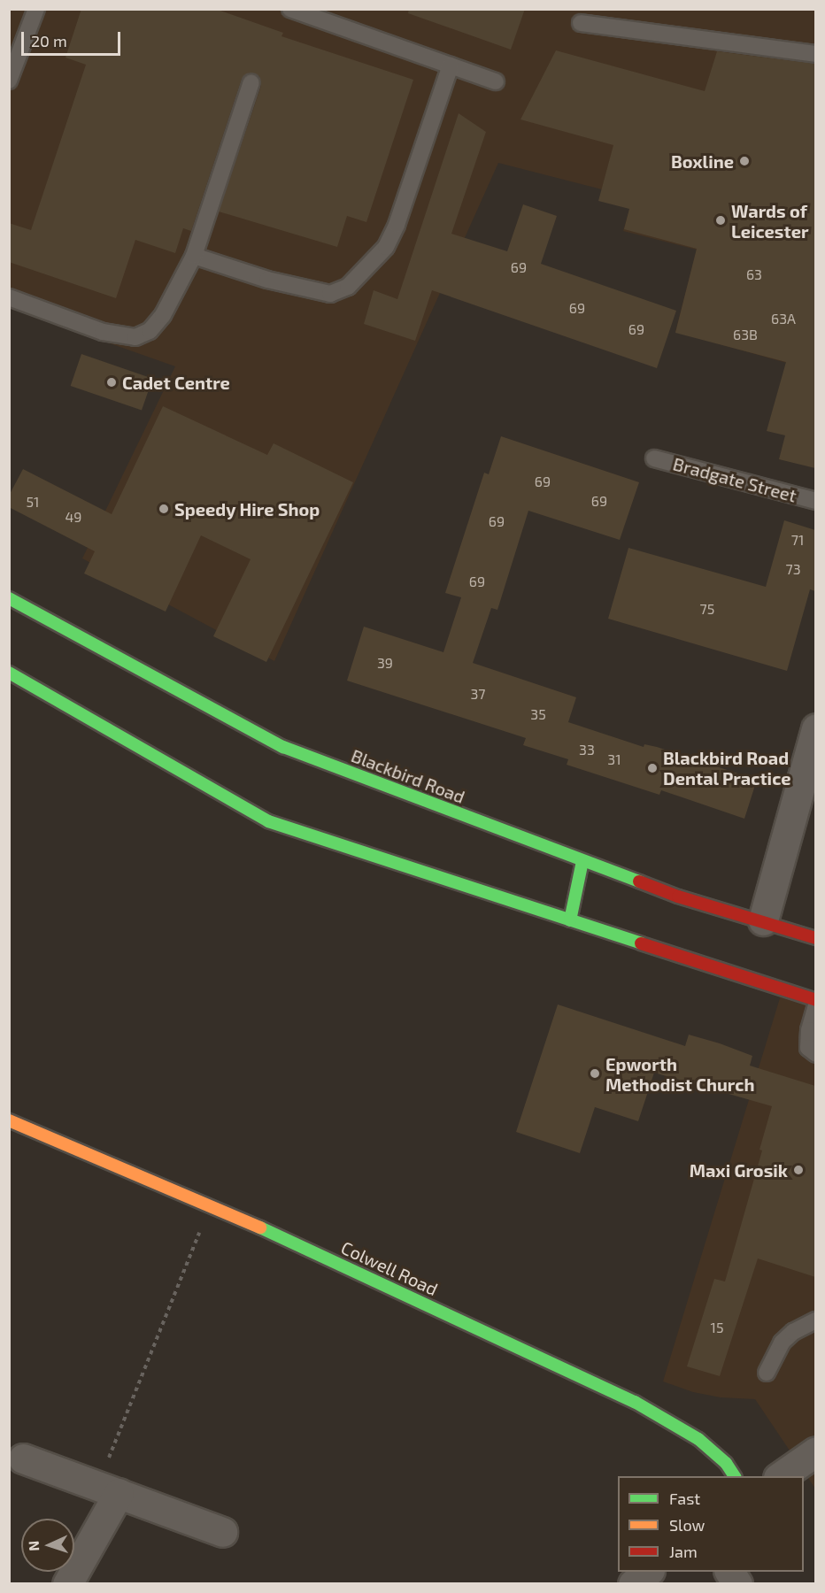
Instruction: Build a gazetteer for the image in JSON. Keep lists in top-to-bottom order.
{
  "streets": {
    "main road": ["Blackbird Road", "Colwell Road"],
    "lane": ["Bradgate Street"]
  },
  "places": [
    "Boxline",
    "Wards of Leicester",
    "Cadet Centre",
    "Speedy Hire Shop",
    "Blackbird Road Dental Practice",
    "Epworth Methodist Church",
    "Maxi Grosik"
  ],
  "house_numbers": [
    "69",
    "63",
    "69",
    "63A",
    "69",
    "63B",
    "69",
    "69",
    "51",
    "49",
    "69",
    "71",
    "73",
    "69",
    "75",
    "39",
    "37",
    "35",
    "33",
    "31",
    "15"
  ],
  "legend": ["Fast", "Slow", "Jam"],
  "scale_bar": "20 m",
  "north": "left"
}
